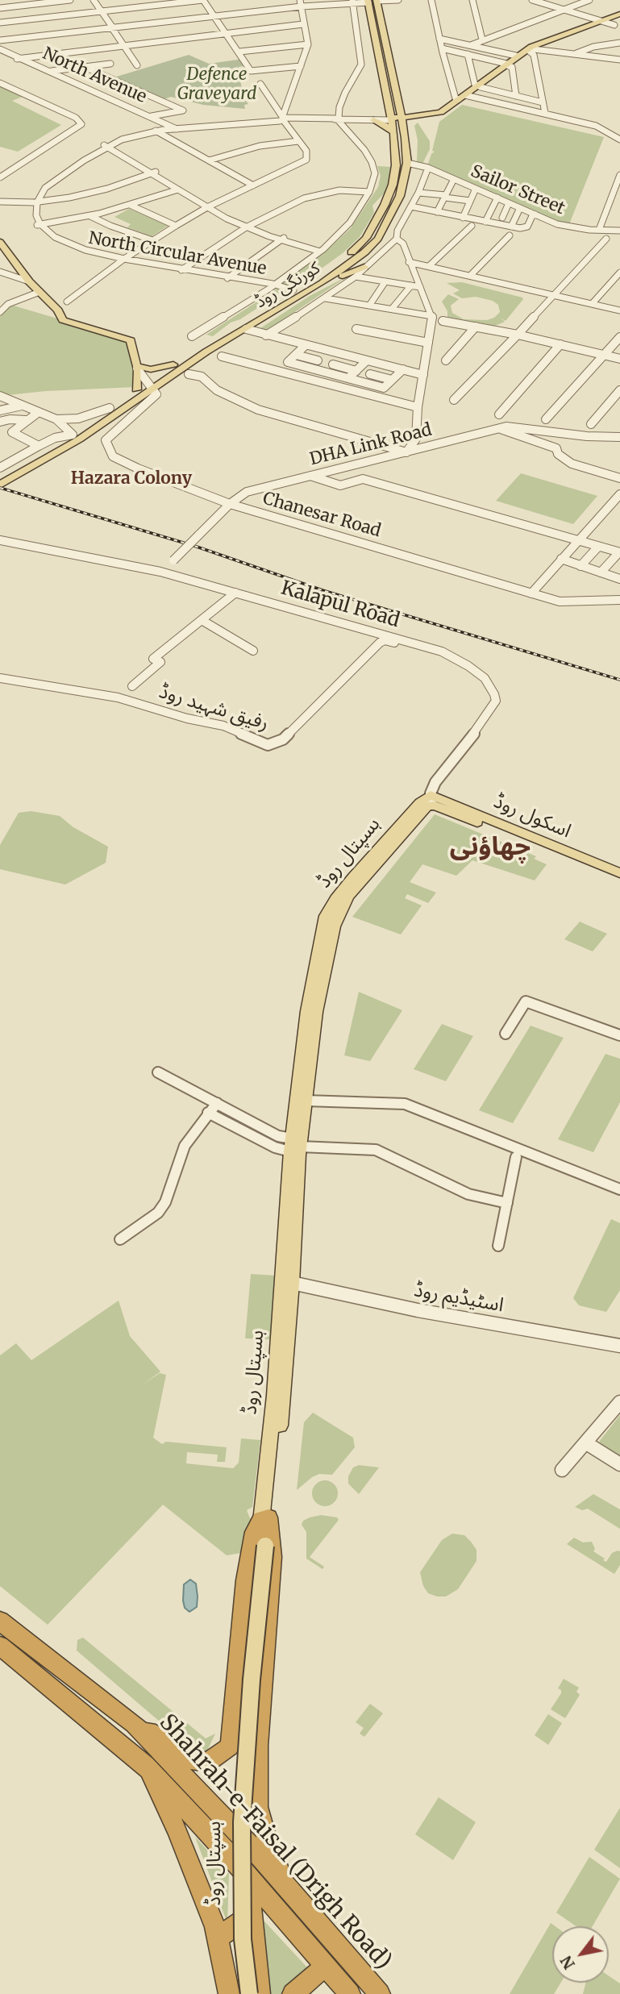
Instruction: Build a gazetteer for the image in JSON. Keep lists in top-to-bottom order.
{
  "streets": {
    "highway": ["Shahrah-e-Faisal (Drigh Road)"],
    "main road": ["کورنگی روڈ", "اسکول روڈ", "ہسپتال روڈ"],
    "street": [
      "North Avenue",
      "Sailor Street",
      "North Circular Avenue",
      "DHA Link Road",
      "Chanesar Road",
      "Kalapul Road",
      "رفیق شہید روڈ",
      "اسٹیڈیم روڈ"
    ]
  },
  "crossings": [
    ["Sailor Street", "کورنگی روڈ"],
    ["North Circular Avenue", "کورنگی روڈ"],
    ["کورنگی روڈ", "Chanesar Road"],
    ["DHA Link Road", "Chanesar Road"],
    ["DHA Link Road", "Kalapul Road"],
    ["Kalapul Road", "اسکول روڈ"],
    ["Kalapul Road", "ہسپتال روڈ"],
    ["اسکول روڈ", "ہسپتال روڈ"],
    ["ہسپتال روڈ", "اسٹیڈیم روڈ"]
  ],
  "districts": ["Hazara Colony", "چھاؤنی"],
  "parks": ["Defence Graveyard"],
  "north": "bottom left"
}
